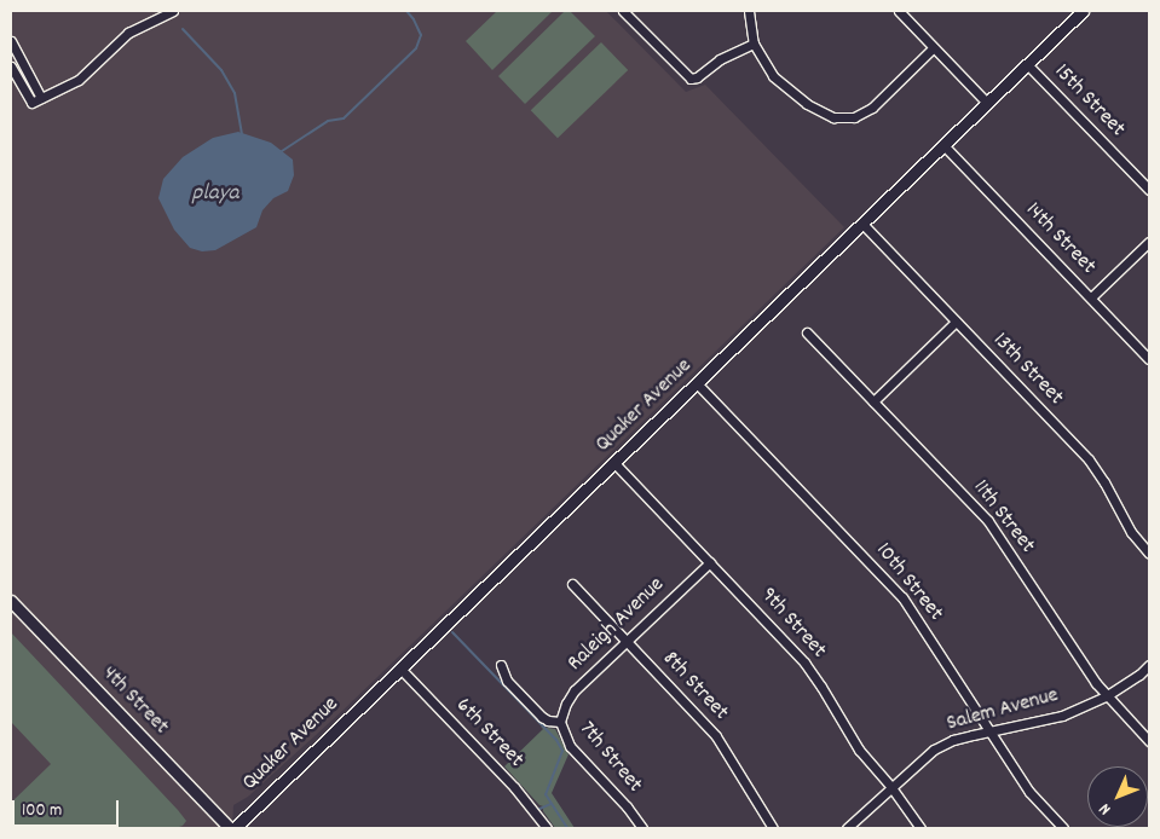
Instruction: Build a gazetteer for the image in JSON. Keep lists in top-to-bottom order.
{
  "streets": {
    "main road": ["Quaker Avenue", "4th Street"],
    "street": [
      "15th Street",
      "14th Street",
      "13th Street",
      "11th Street",
      "10th Street",
      "9th Street",
      "Raleigh Avenue",
      "8th Street",
      "Salem Avenue",
      "6th Street",
      "7th Street"
    ]
  },
  "crossings": [
    ["15th Street", "Quaker Avenue"],
    ["14th Street", "Quaker Avenue"],
    ["13th Street", "Quaker Avenue"],
    ["Quaker Avenue", "10th Street"],
    ["Quaker Avenue", "9th Street"],
    ["Quaker Avenue", "4th Street"],
    ["Quaker Avenue", "6th Street"],
    ["11th Street", "Salem Avenue"],
    ["10th Street", "Salem Avenue"],
    ["9th Street", "Raleigh Avenue"],
    ["9th Street", "Salem Avenue"],
    ["Raleigh Avenue", "8th Street"],
    ["Raleigh Avenue", "7th Street"]
  ],
  "water": ["playa"],
  "scale_bar": "100 m",
  "north": "bottom left"
}
